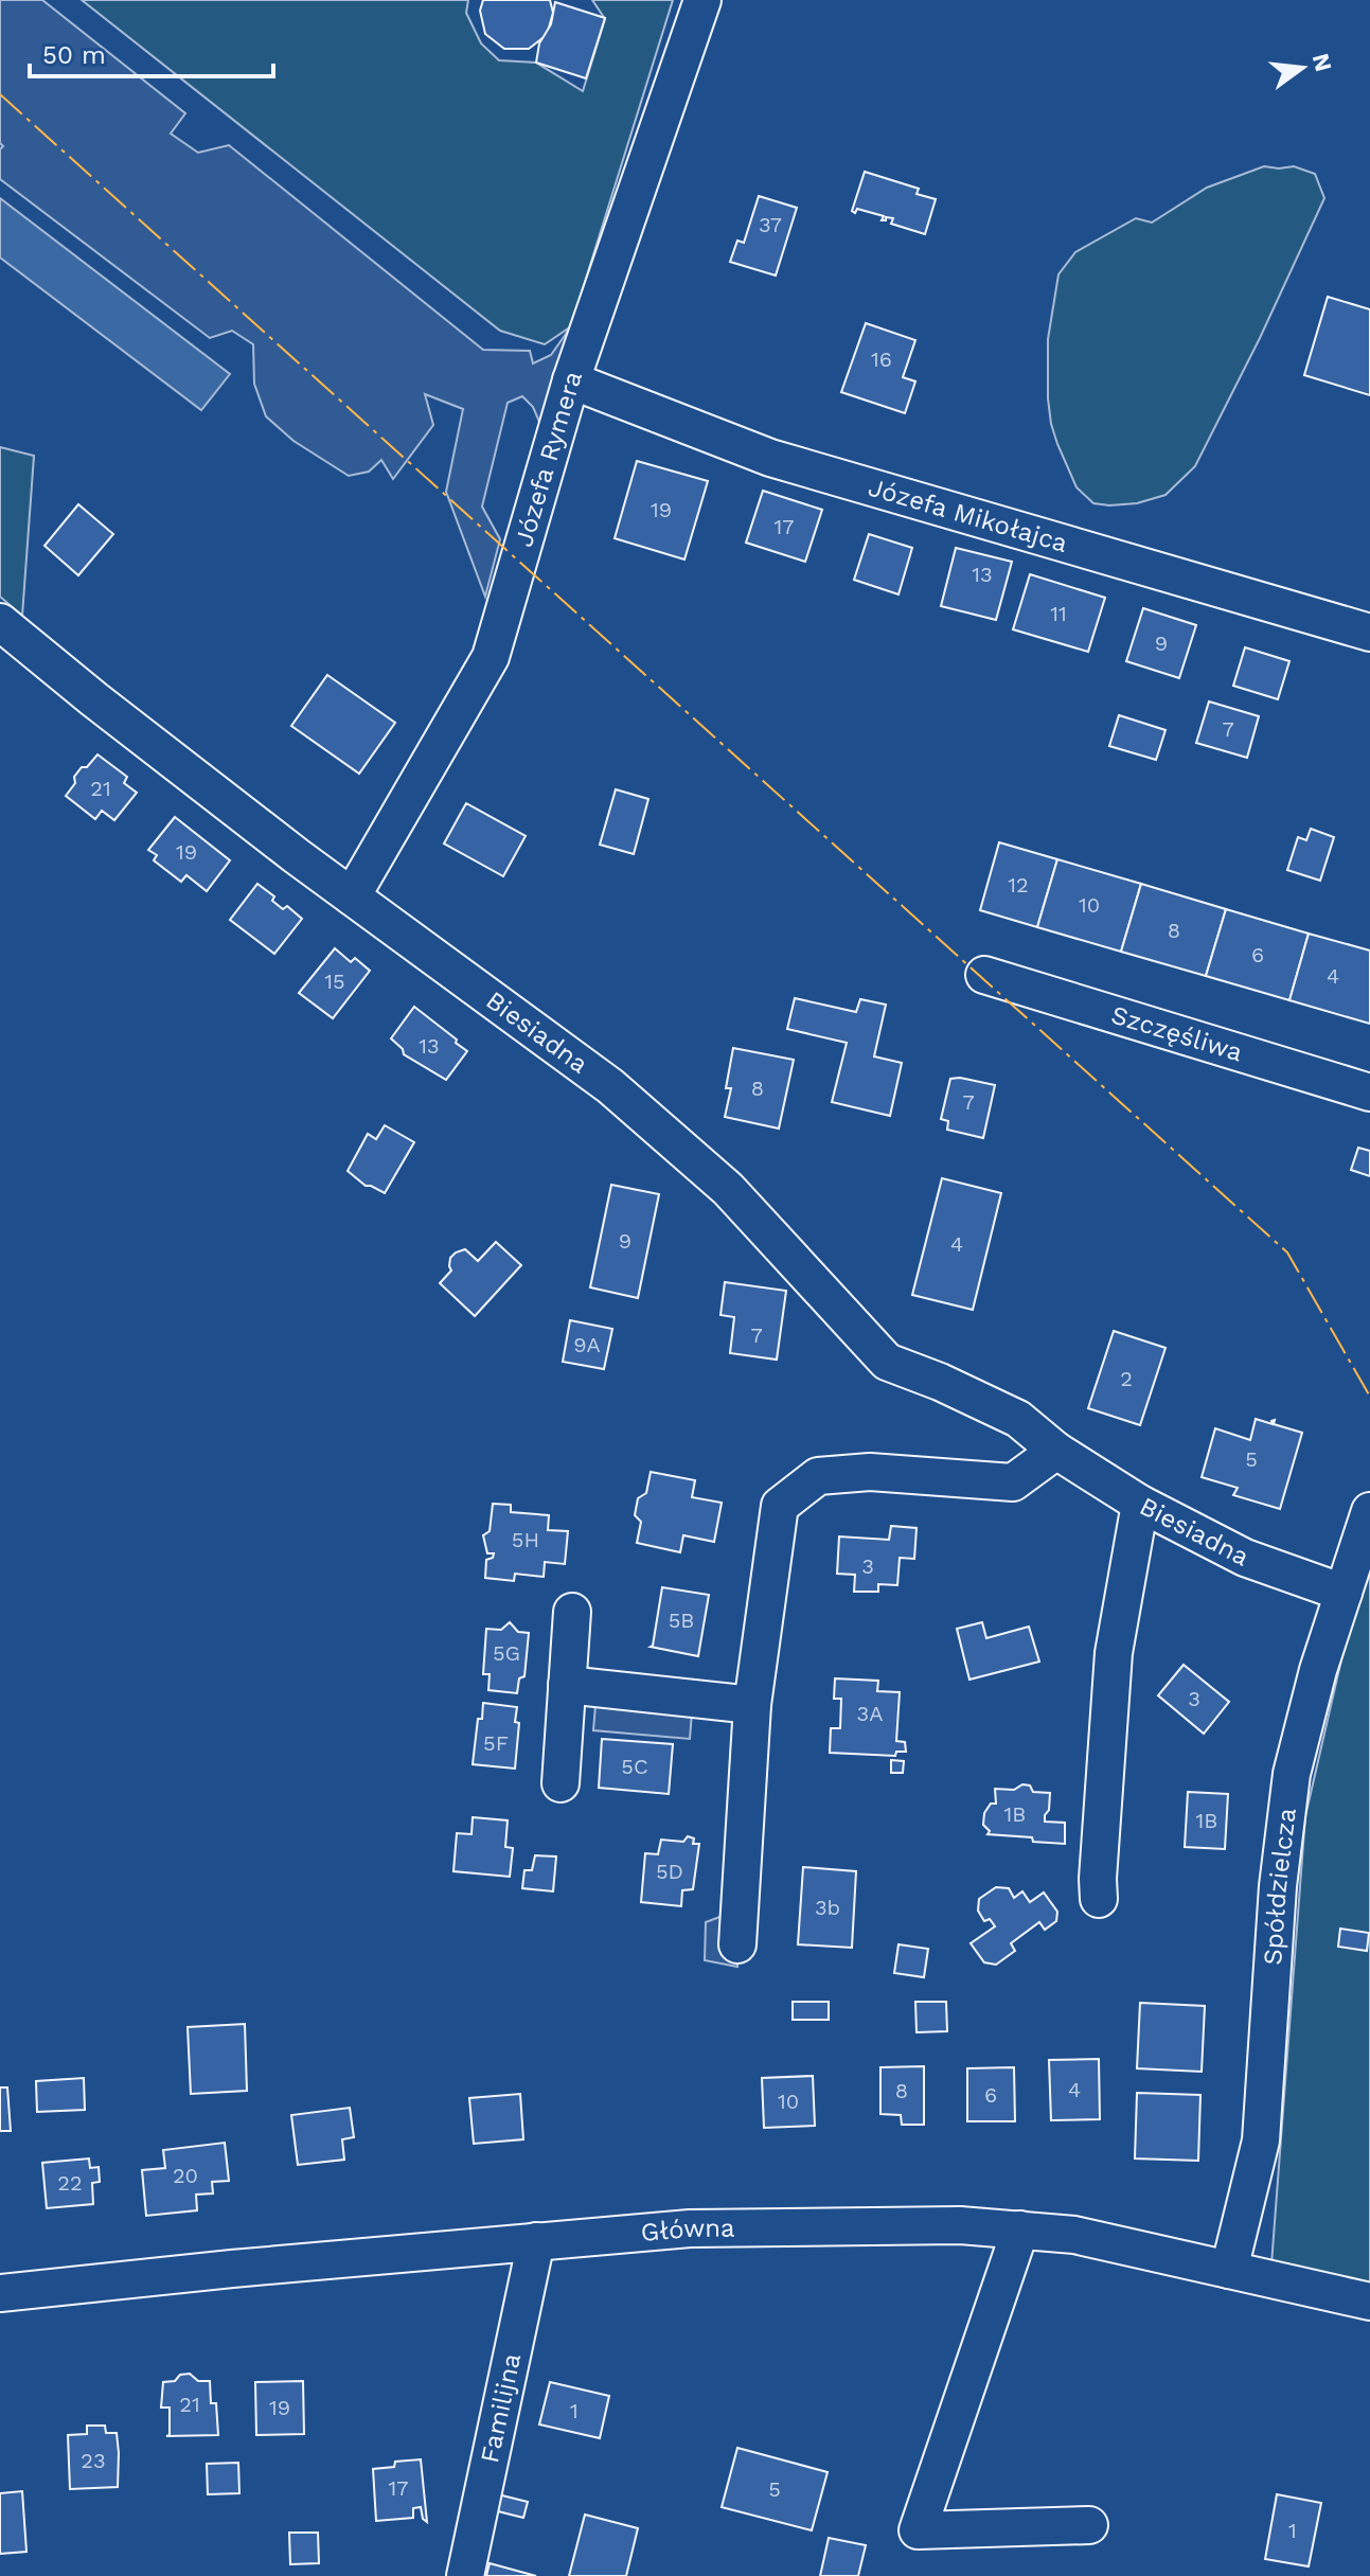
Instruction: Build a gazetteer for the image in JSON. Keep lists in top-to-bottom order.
{
  "streets": {
    "street": [
      "Józefa Rymera",
      "Józefa Mikołajca",
      "Biesiadna",
      "Szczęśliwa",
      "Spółdzielcza",
      "Główna",
      "Familijna"
    ]
  },
  "crossings": [
    ["Józefa Rymera", "Józefa Mikołajca"],
    ["Józefa Rymera", "Biesiadna"],
    ["Biesiadna", "Spółdzielcza"],
    ["Spółdzielcza", "Główna"],
    ["Główna", "Familijna"]
  ],
  "house_numbers": [
    "37",
    "16",
    "19",
    "17",
    "13",
    "11",
    "9",
    "7",
    "21",
    "19",
    "12",
    "10",
    "8",
    "6",
    "4",
    "15",
    "13",
    "8",
    "7",
    "9",
    "4",
    "7",
    "9A",
    "2",
    "5",
    "5H",
    "3",
    "5B",
    "5G",
    "3",
    "3A",
    "5F",
    "5C",
    "1B",
    "1B",
    "5D",
    "3b",
    "4",
    "8",
    "6",
    "10",
    "20",
    "22",
    "21",
    "19",
    "1",
    "23",
    "17",
    "5",
    "1"
  ],
  "scale_bar": "50 m",
  "north": "right"
}
